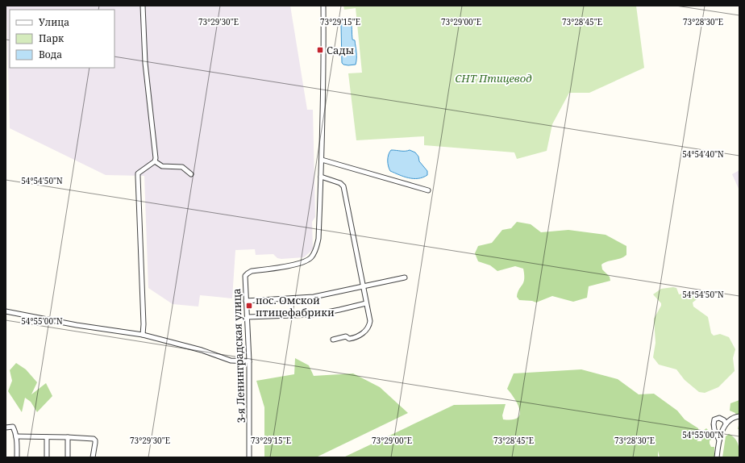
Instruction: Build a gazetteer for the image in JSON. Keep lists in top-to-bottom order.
{
  "streets": {
    "street": ["3-я Ленинградская улица"]
  },
  "parks": ["СНТ Птицевод"],
  "places": {
    "transit": ["Сады", "пос. Омской птицефабрики"]
  },
  "legend": ["Улица", "Парк", "Вода"],
  "coordinates": [
    "73°29'30\"E",
    "73°29'15\"E",
    "73°29'00\"E",
    "73°28'45\"E",
    "73°28'30\"E",
    "54°54'40\"N",
    "54°54'50\"N",
    "54°55'00\"N"
  ]
}
